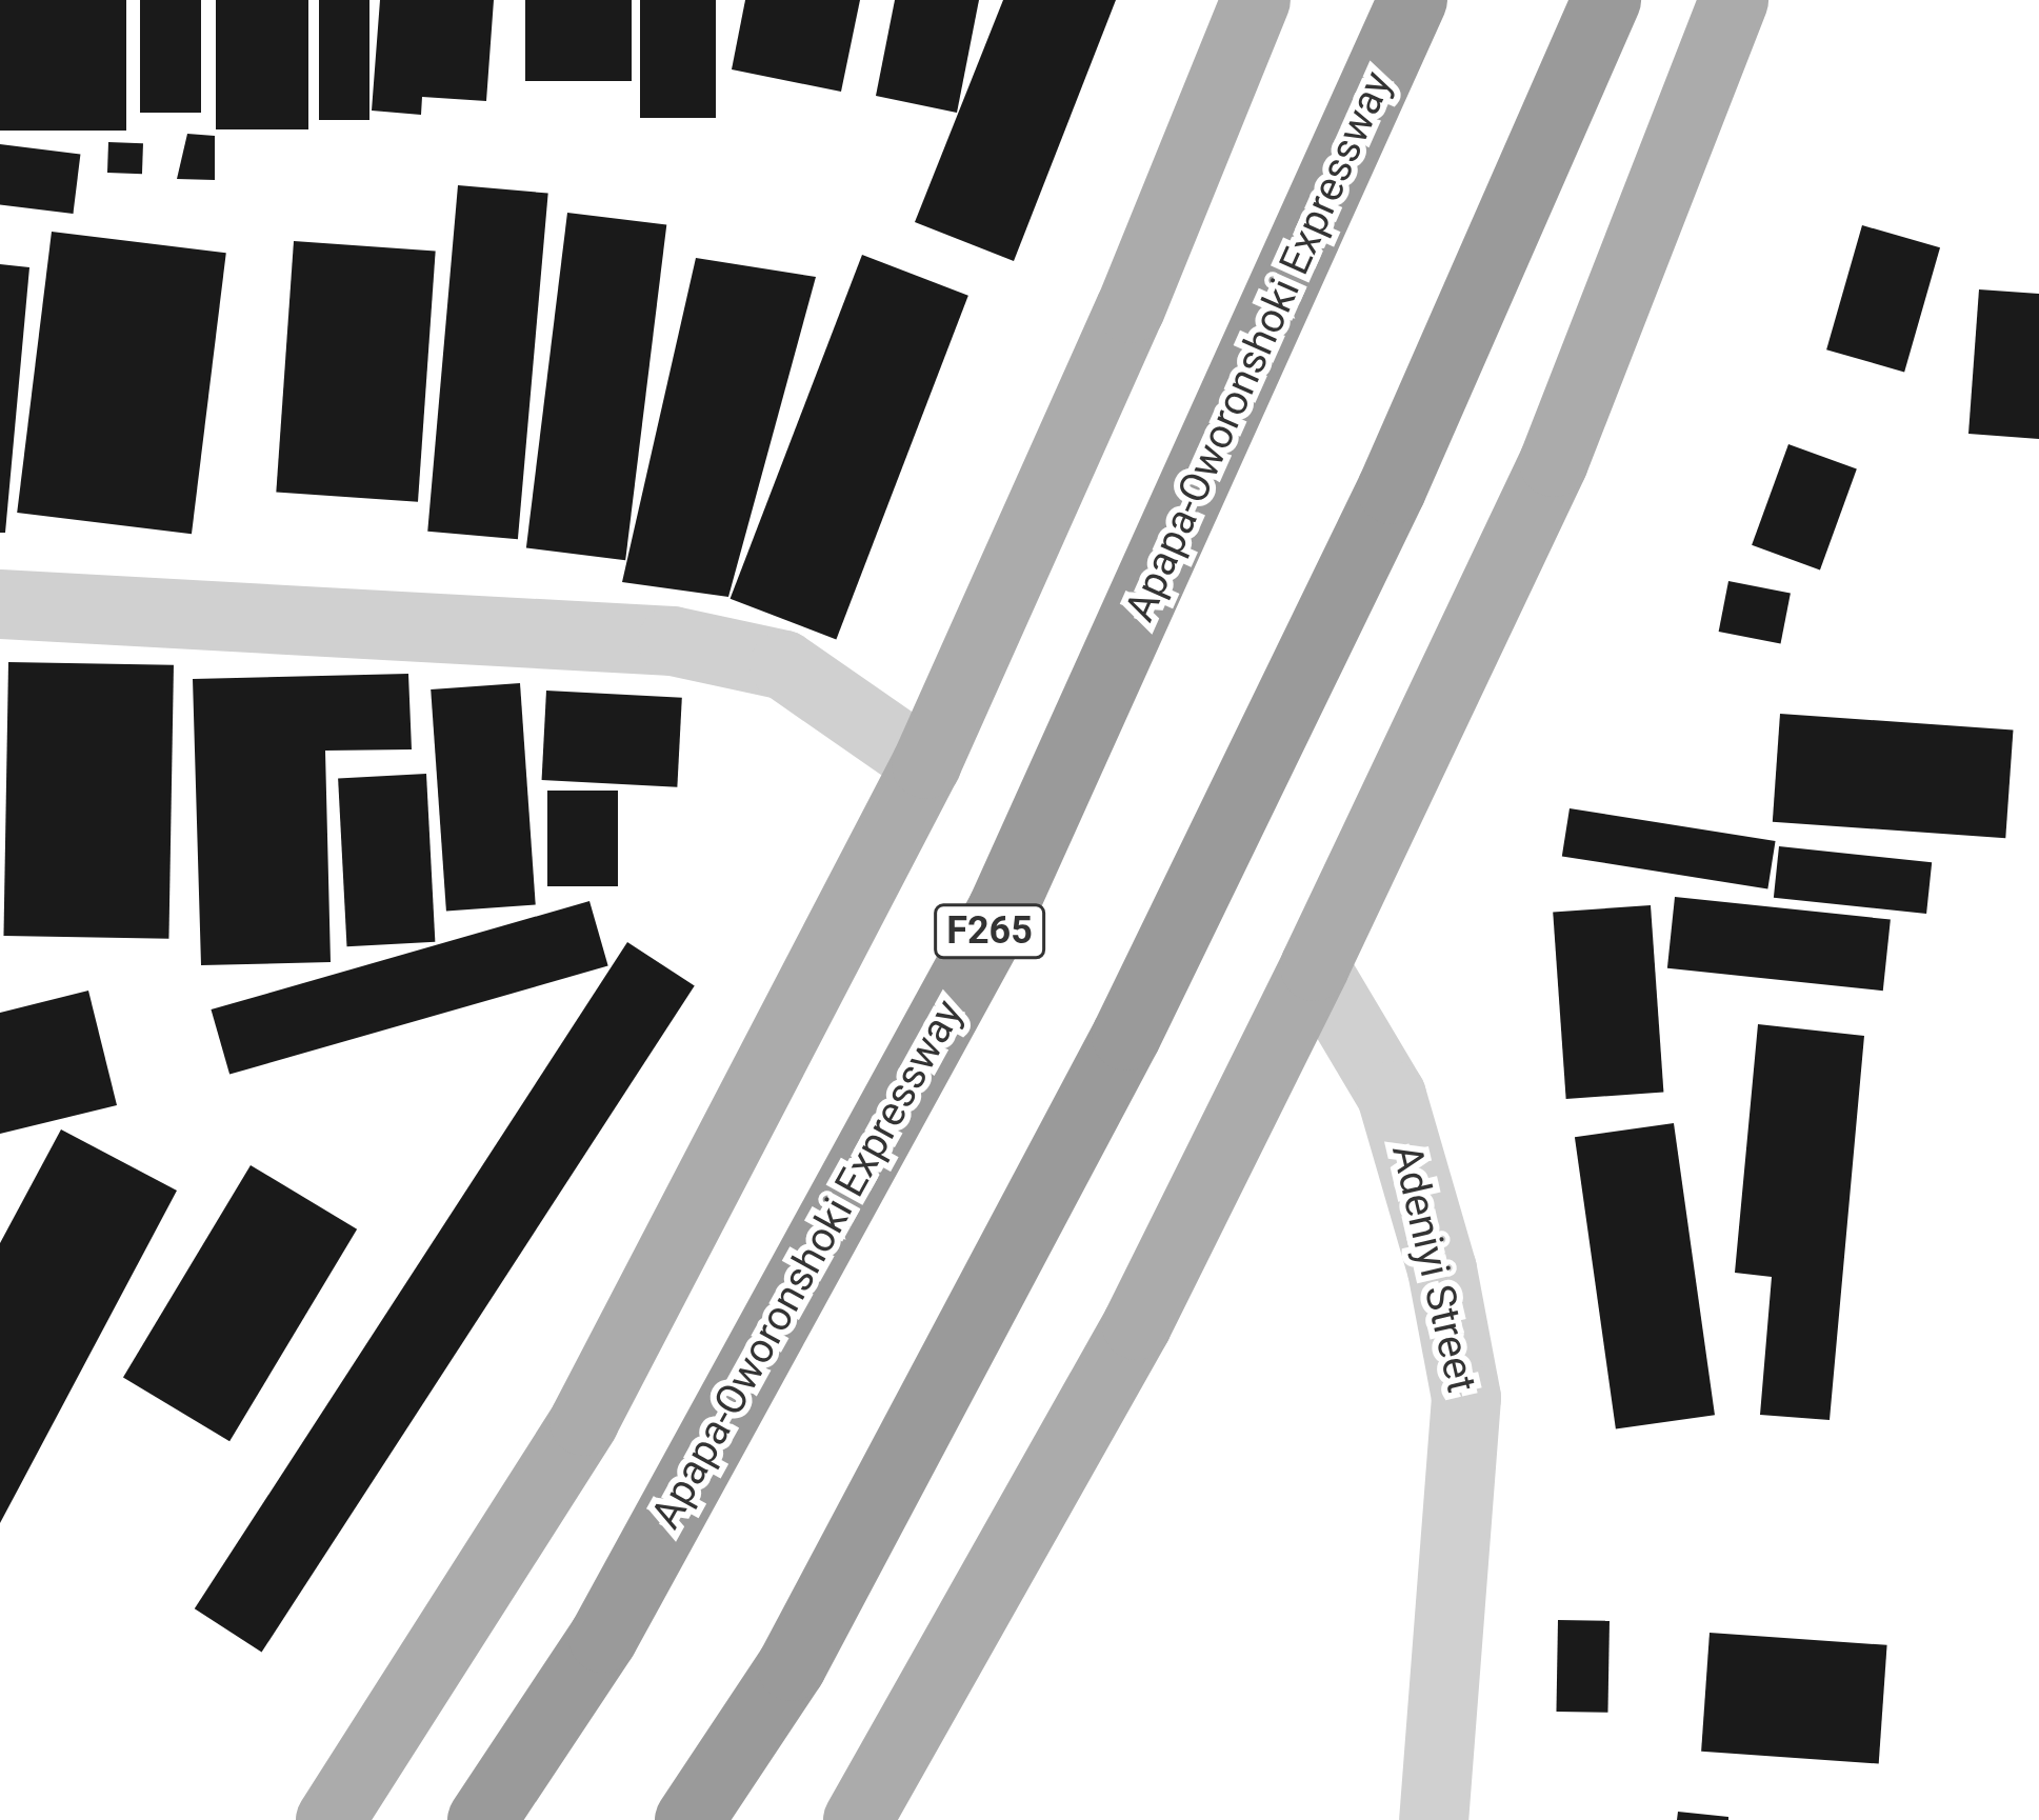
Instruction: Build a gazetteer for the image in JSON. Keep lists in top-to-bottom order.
{
  "streets": {
    "highway": ["Apapa-Oworonshoki Expressway", "F265"],
    "street": ["Adeniyi Street"]
  }
}
